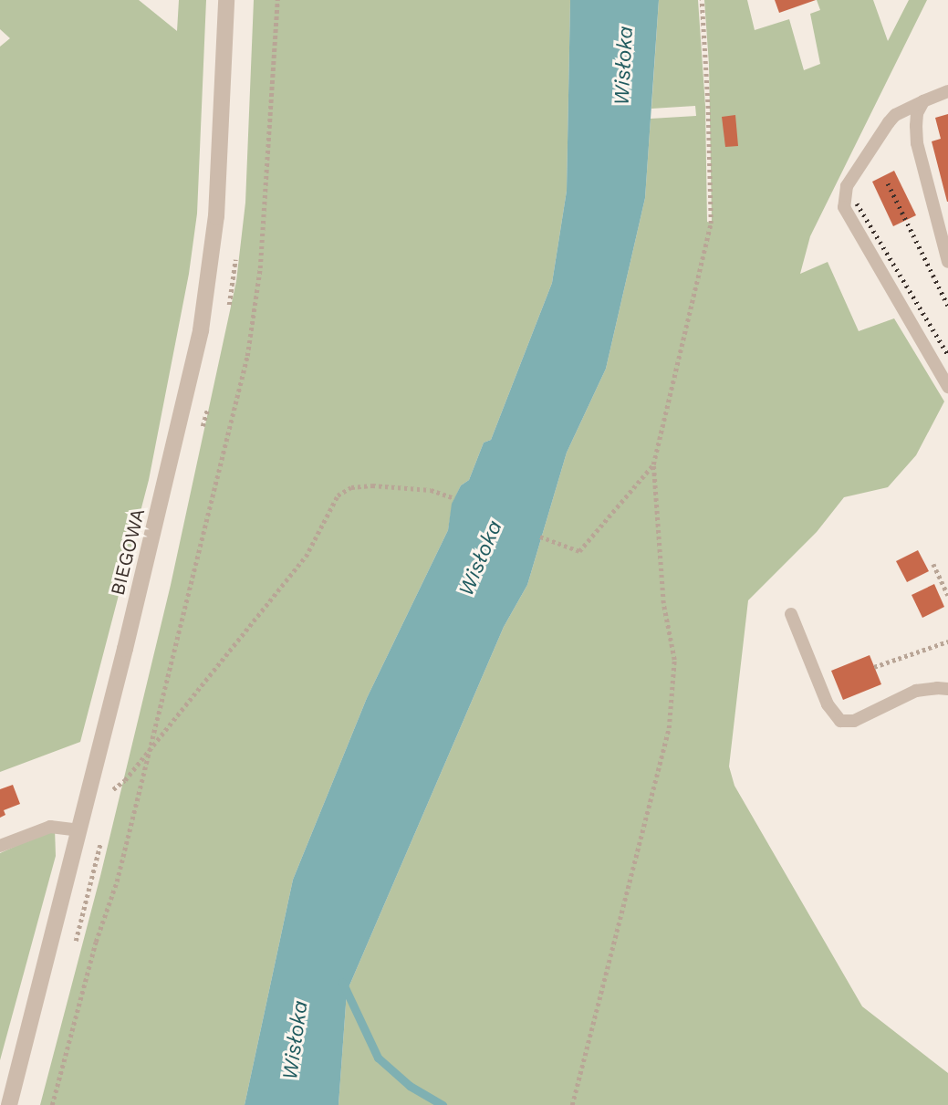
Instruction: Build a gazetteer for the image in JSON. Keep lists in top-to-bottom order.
{
  "streets": {
    "street": ["BIEGOWA"]
  },
  "water": ["Wisłoka"]
}
